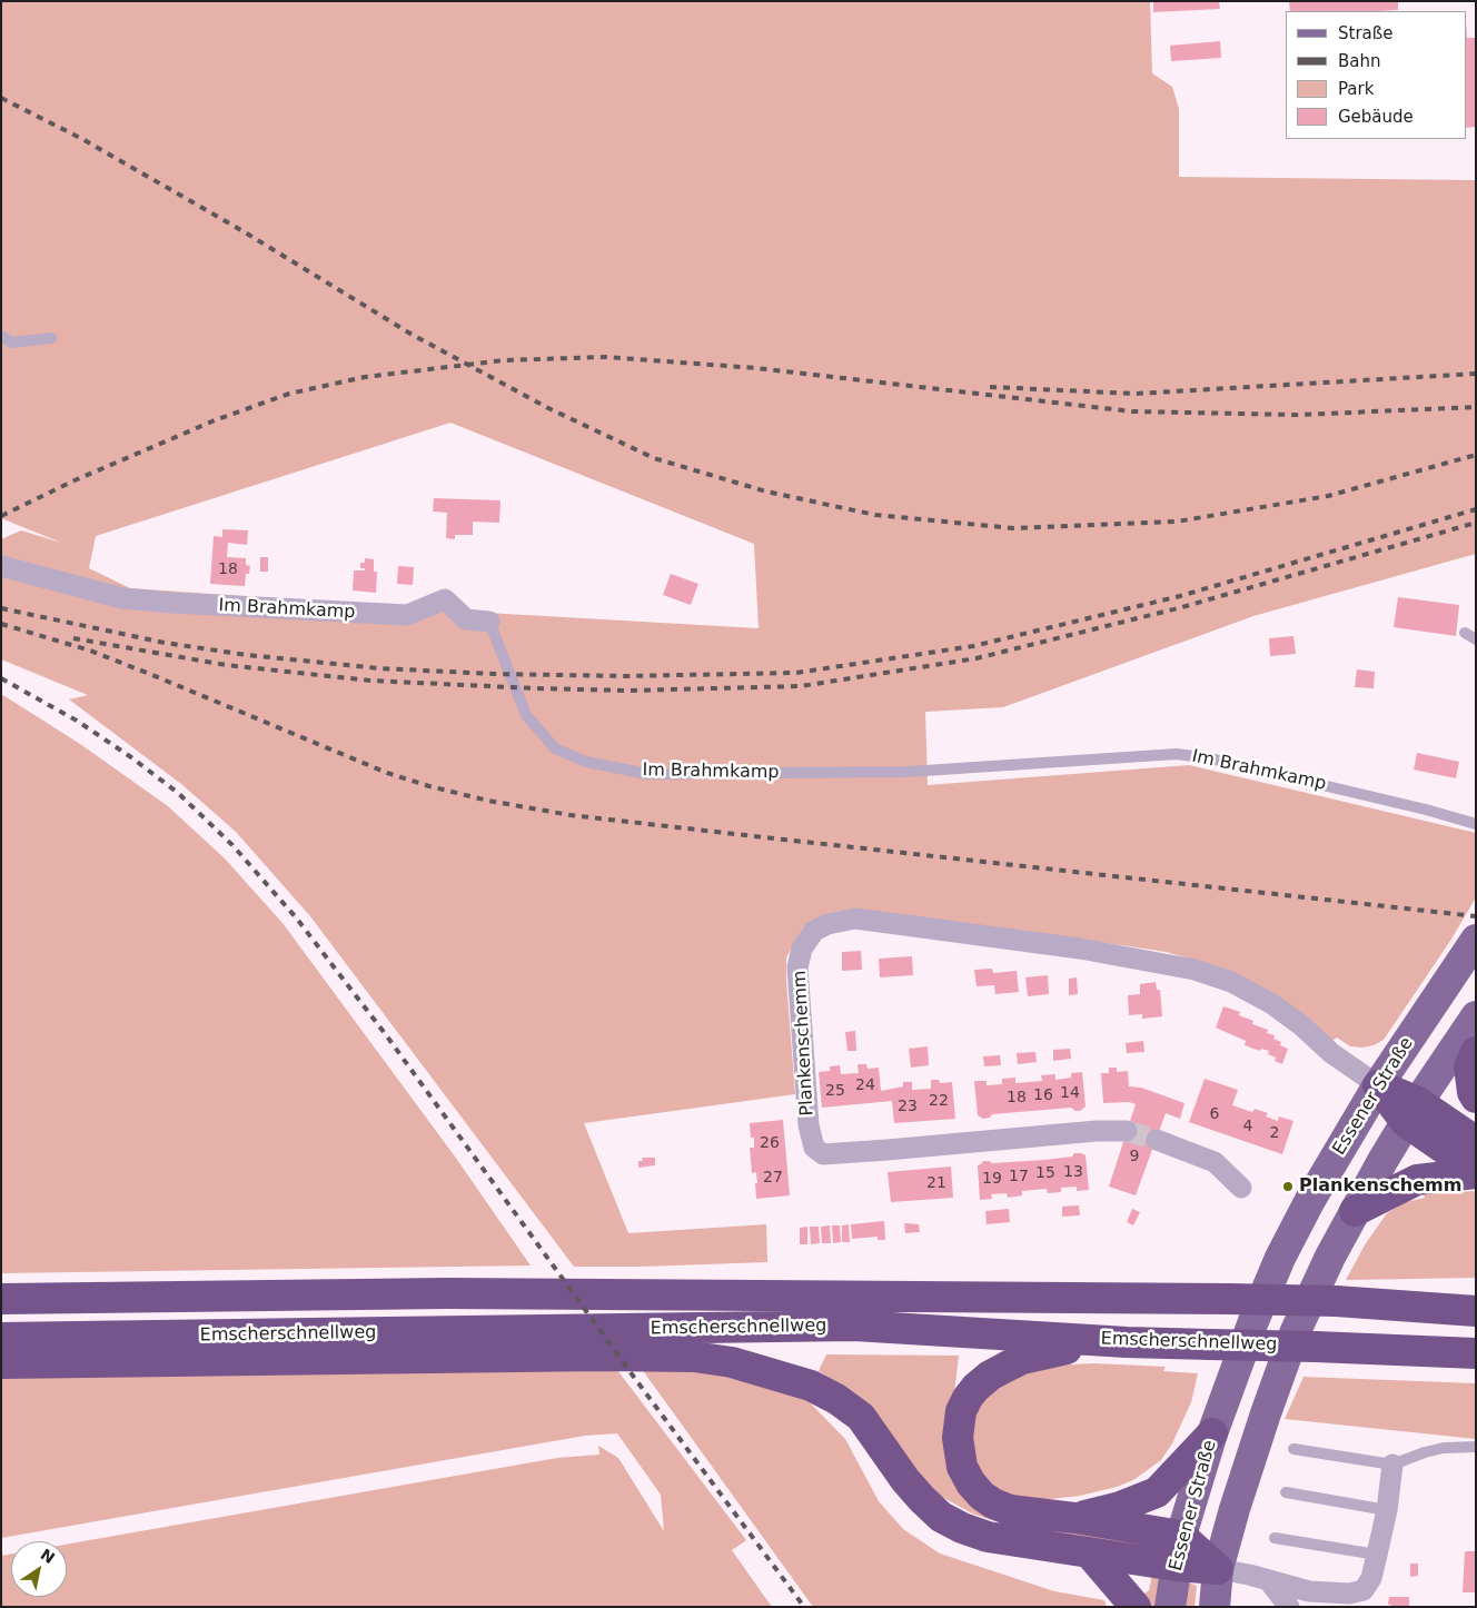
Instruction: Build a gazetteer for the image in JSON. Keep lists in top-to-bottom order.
{
  "streets": {
    "highway": ["Emscherschnellweg"],
    "main road": ["Essener Straße"],
    "street": ["Im Brahmkamp", "Plankenschemm"]
  },
  "crossings": [
    ["Plankenschemm", "Essener Straße"]
  ],
  "places": ["Plankenschemm"],
  "house_numbers": [
    "18",
    "24",
    "25",
    "14",
    "16",
    "18",
    "22",
    "23",
    "6",
    "4",
    "2",
    "26",
    "9",
    "13",
    "15",
    "17",
    "27",
    "19",
    "21"
  ],
  "legend": [
    "Straße",
    "Bahn",
    "Park",
    "Gebäude"
  ],
  "north": "top right"
}
